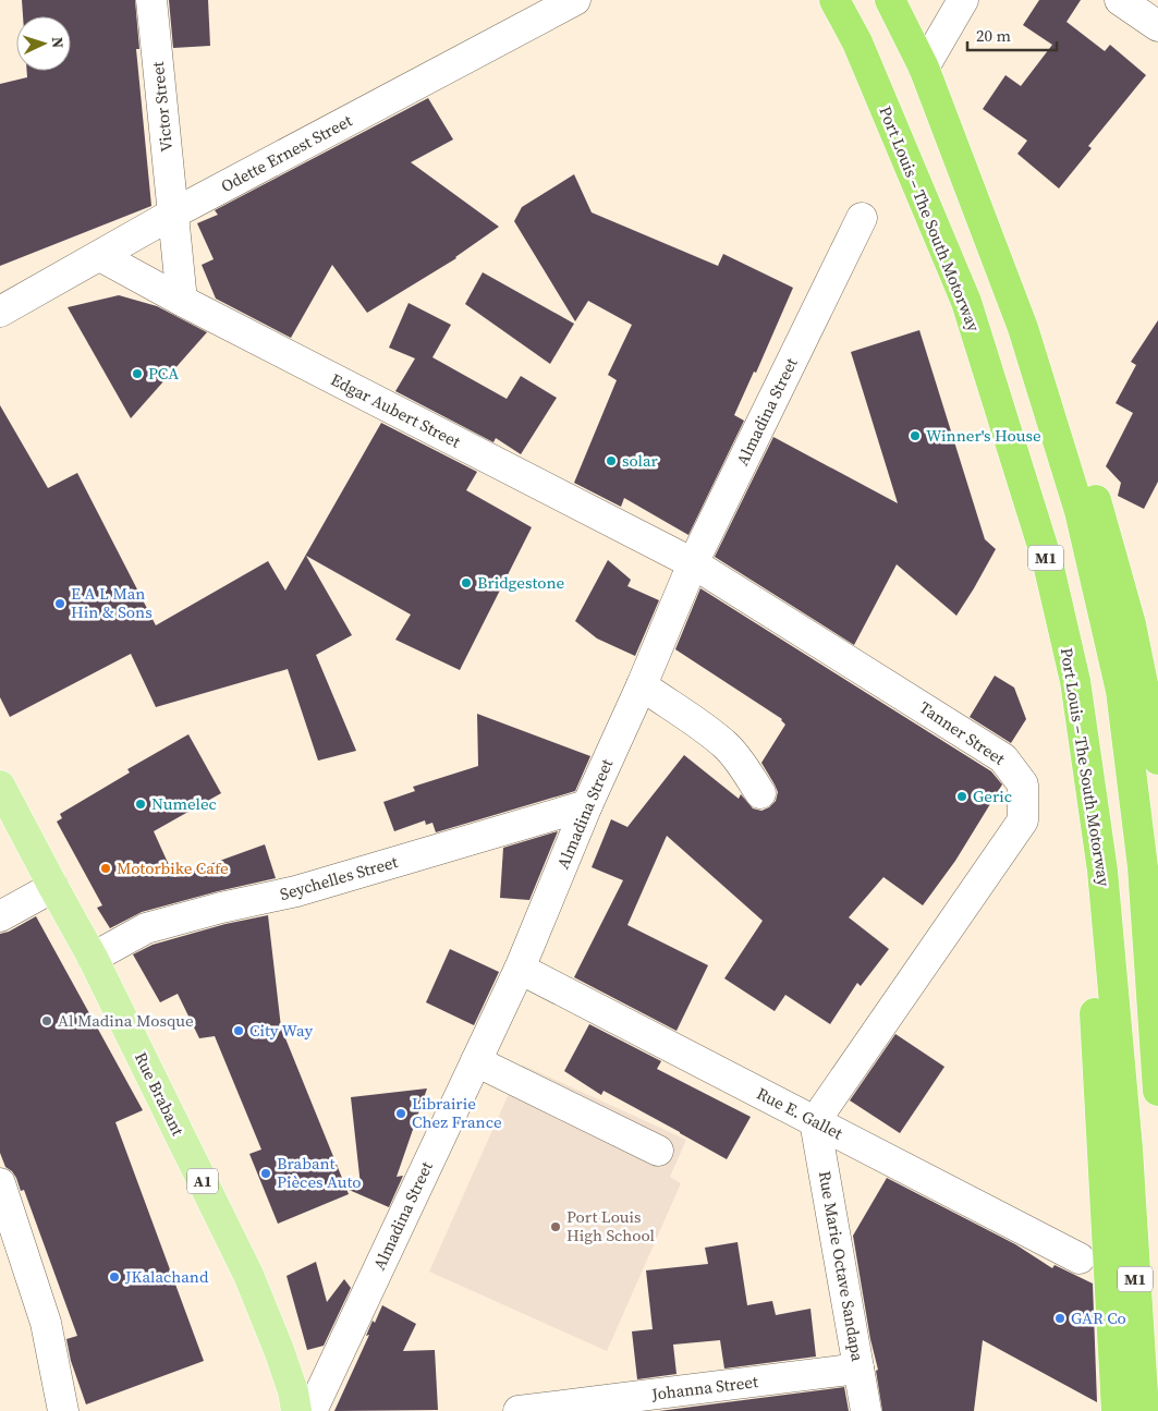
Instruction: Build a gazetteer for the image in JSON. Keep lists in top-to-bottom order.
{
  "streets": {
    "highway": ["Port Louis – The South Motorway", "M1"],
    "main road": ["Rue Brabant", "A1"],
    "street": [
      "Victor Street",
      "Odette Ernest Street",
      "Edgar Aubert Street",
      "Almadina Street",
      "Tanner Street",
      "Seychelles Street",
      "Rue E. Gallet",
      "Rue Marie Octave Sandapa",
      "Johanna Street"
    ]
  },
  "crossings": [
    ["Victor Street", "Odette Ernest Street"],
    ["Victor Street", "Edgar Aubert Street"],
    ["Odette Ernest Street", "Edgar Aubert Street"],
    ["Edgar Aubert Street", "Almadina Street"],
    ["Edgar Aubert Street", "Tanner Street"],
    ["Almadina Street", "Tanner Street"],
    ["Almadina Street", "Seychelles Street"],
    ["Almadina Street", "Rue E. Gallet"],
    ["Tanner Street", "Rue E. Gallet"],
    ["Tanner Street", "Rue Marie Octave Sandapa"],
    ["Seychelles Street", "Rue Brabant"],
    ["Rue E. Gallet", "Rue Marie Octave Sandapa"],
    ["Rue Marie Octave Sandapa", "Johanna Street"]
  ],
  "places": [
    "PCA",
    "Winner's House",
    "solar",
    "Bridgestone",
    "E A L Man Hin & Sons",
    "Geric",
    "Numelec",
    "Motorbike Cafe",
    "Al Madina Mosque",
    "City Way",
    "Librairie Chez France",
    "Brabant Pièces Auto",
    "Port Louis High School",
    "JKalachand",
    "GAR Co"
  ],
  "scale_bar": "20 m",
  "north": "right"
}
